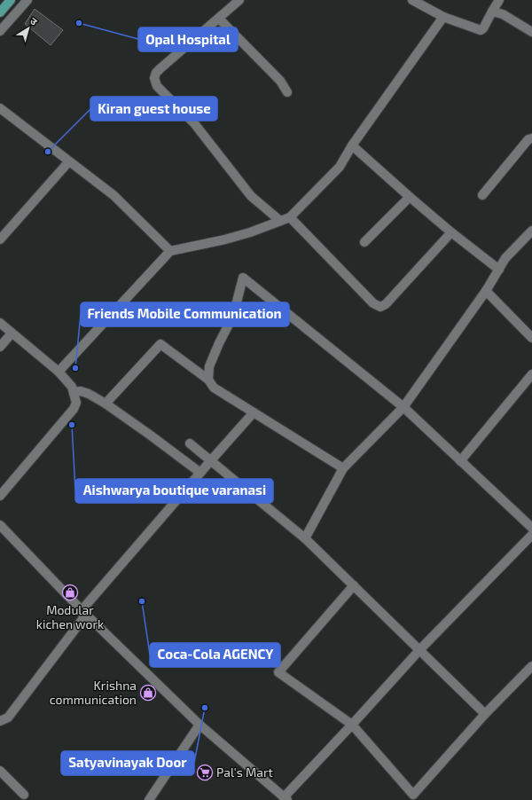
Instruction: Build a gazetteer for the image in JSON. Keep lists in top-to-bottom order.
{
  "places": {
    "other": [
      "Opal Hospital",
      "Kiran guest house",
      "Friends Mobile Communication",
      "Aishwarya boutique varanasi",
      "Coca-Cola AGENCY",
      "Satyavinayak Door"
    ],
    "shop": ["Modular kichen work", "Krishna communication"],
    "supermarket": ["Pal's Mart"]
  },
  "north": "top right"
}
